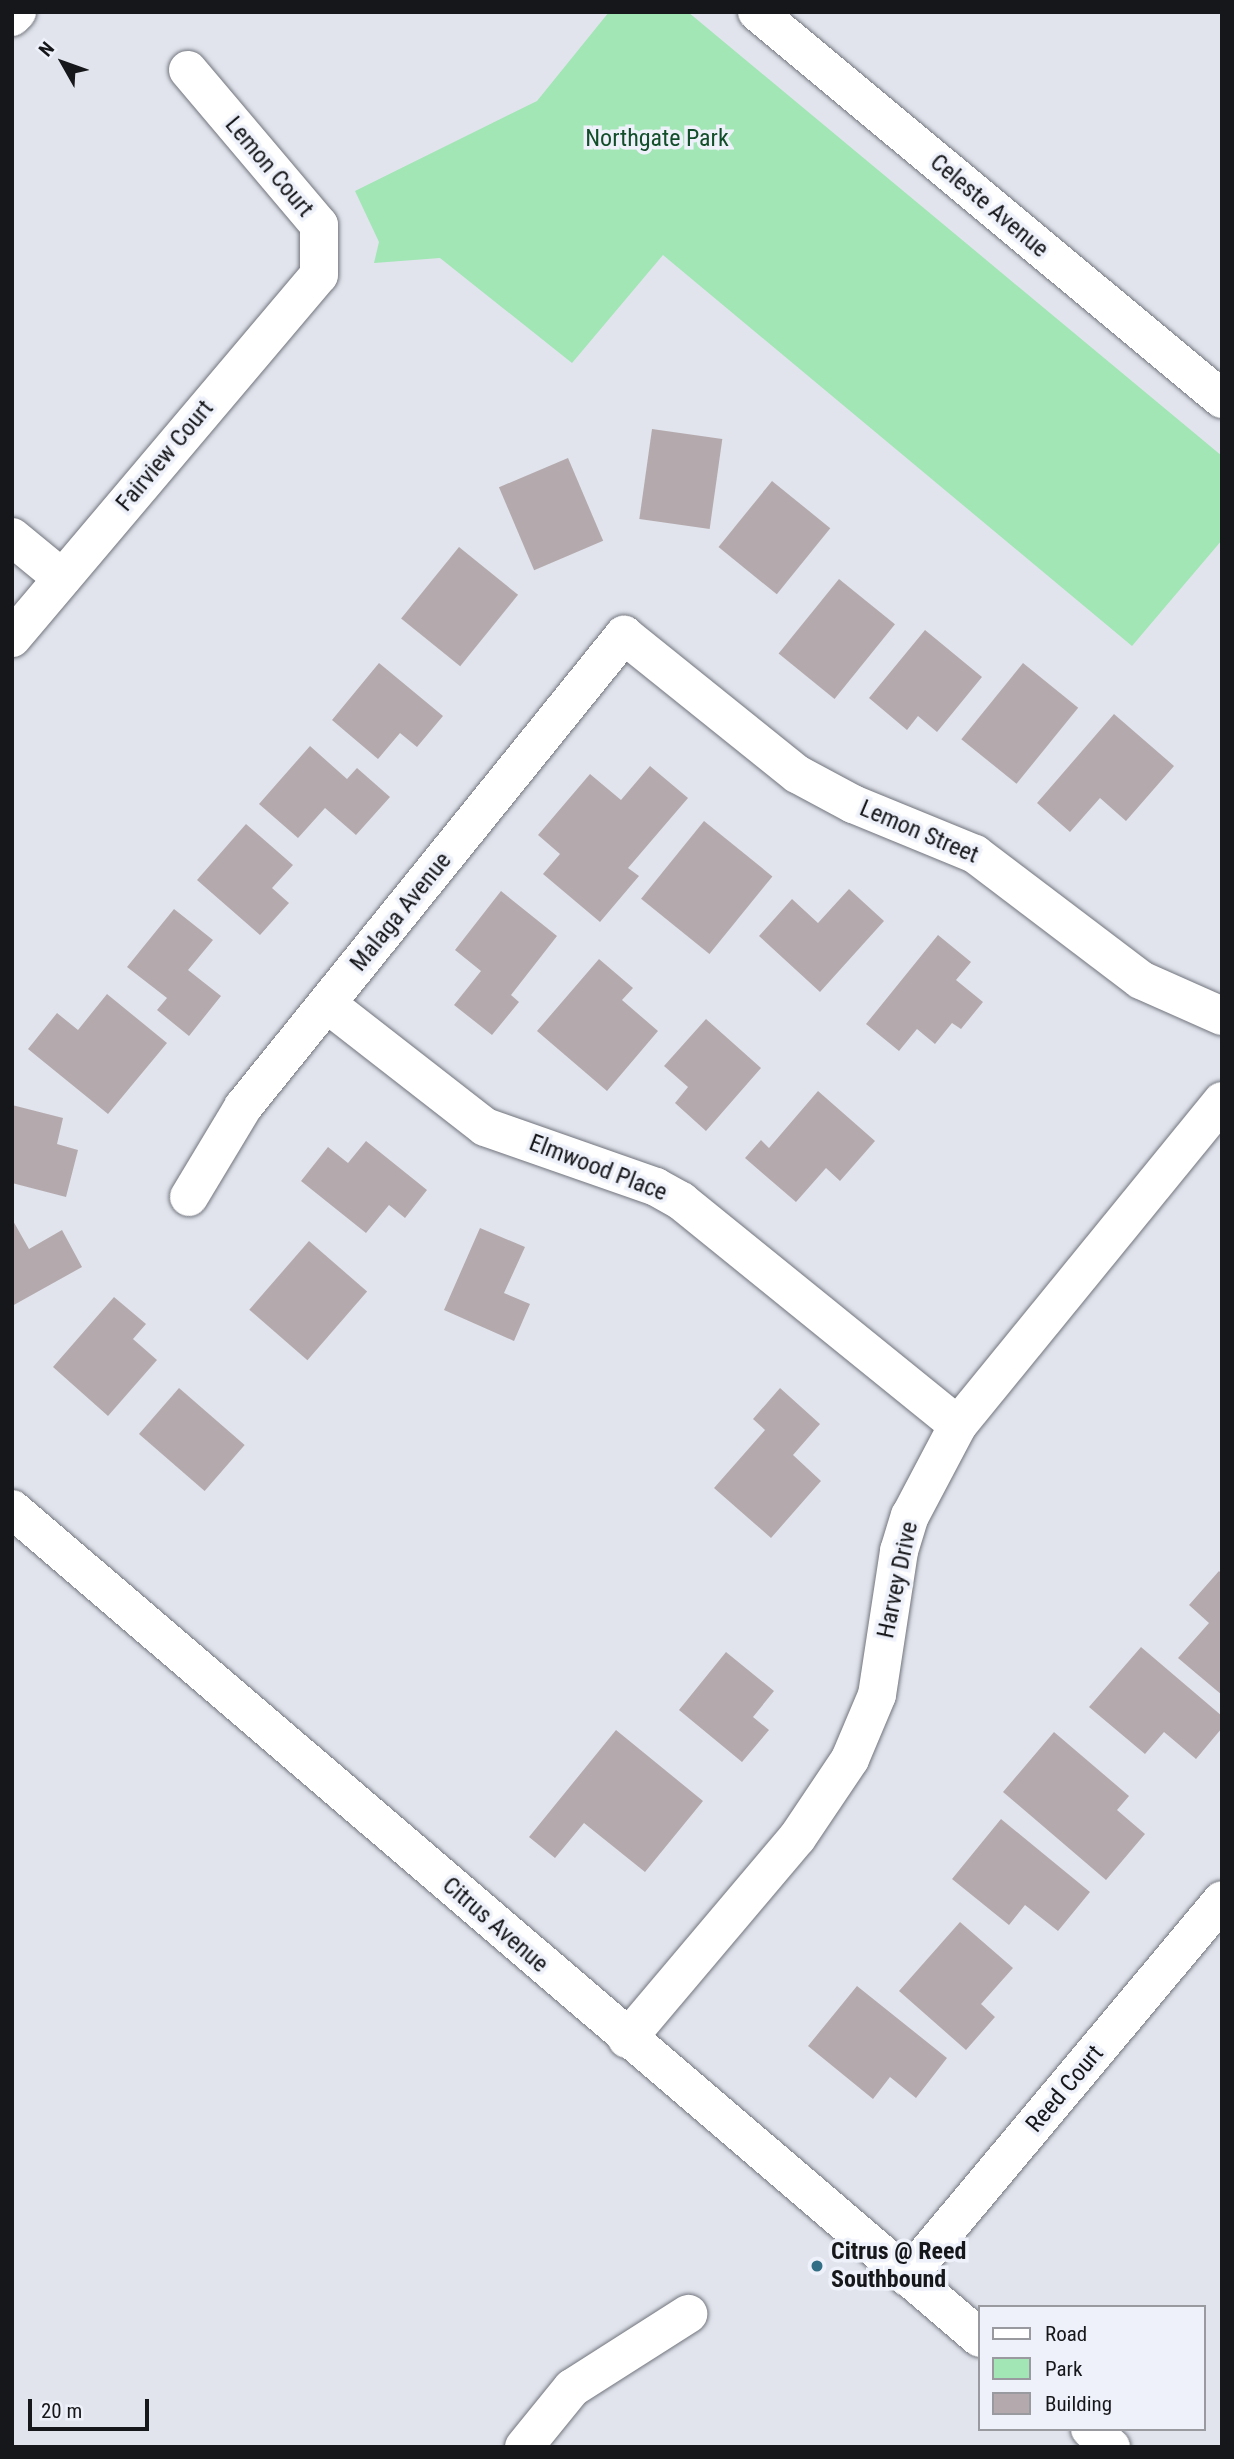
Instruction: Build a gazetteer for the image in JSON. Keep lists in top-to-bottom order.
{
  "streets": {
    "street": [
      "Lemon Court",
      "Celeste Avenue",
      "Fairview Court",
      "Lemon Street",
      "Malaga Avenue",
      "Elmwood Place",
      "Harvey Drive",
      "Citrus Avenue",
      "Reed Court"
    ]
  },
  "crossings": [
    ["Lemon Court", "Fairview Court"],
    ["Lemon Street", "Malaga Avenue"],
    ["Malaga Avenue", "Elmwood Place"],
    ["Elmwood Place", "Harvey Drive"],
    ["Harvey Drive", "Citrus Avenue"],
    ["Citrus Avenue", "Reed Court"]
  ],
  "parks": ["Northgate Park"],
  "places": ["Citrus @ Reed Southbound"],
  "legend": ["Road", "Park", "Building"],
  "scale_bar": "20 m",
  "north": "top left"
}
